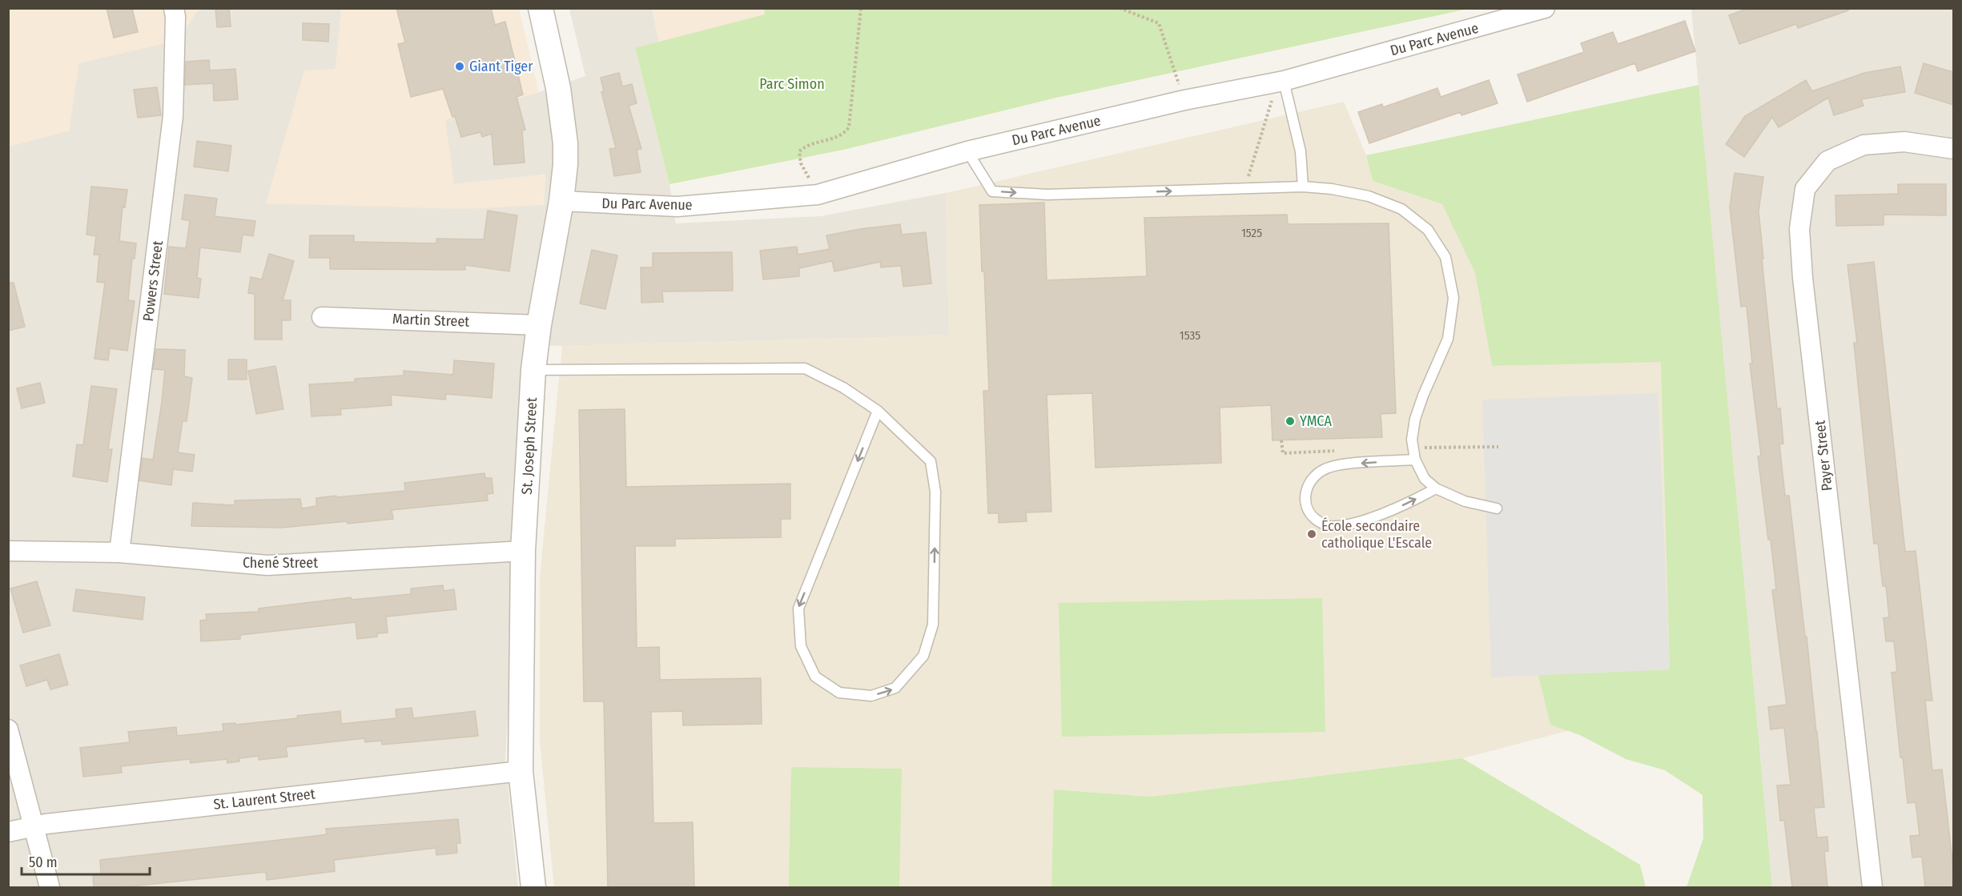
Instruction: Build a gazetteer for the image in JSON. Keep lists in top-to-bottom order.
{
  "streets": {
    "street": [
      "Du Parc Avenue",
      "Powers Street",
      "Martin Street",
      "St. Joseph Street",
      "Payer Street",
      "Chené Street",
      "St. Laurent Street"
    ]
  },
  "crossings": [
    ["Du Parc Avenue", "St. Joseph Street"],
    ["Powers Street", "Chené Street"],
    ["Martin Street", "St. Joseph Street"],
    ["St. Joseph Street", "Chené Street"],
    ["St. Joseph Street", "St. Laurent Street"]
  ],
  "parks": ["Parc Simon"],
  "places": ["Giant Tiger", "YMCA", "École secondaire catholique L'Escale"],
  "house_numbers": ["1525", "1535"],
  "scale_bar": "50 m"
}
